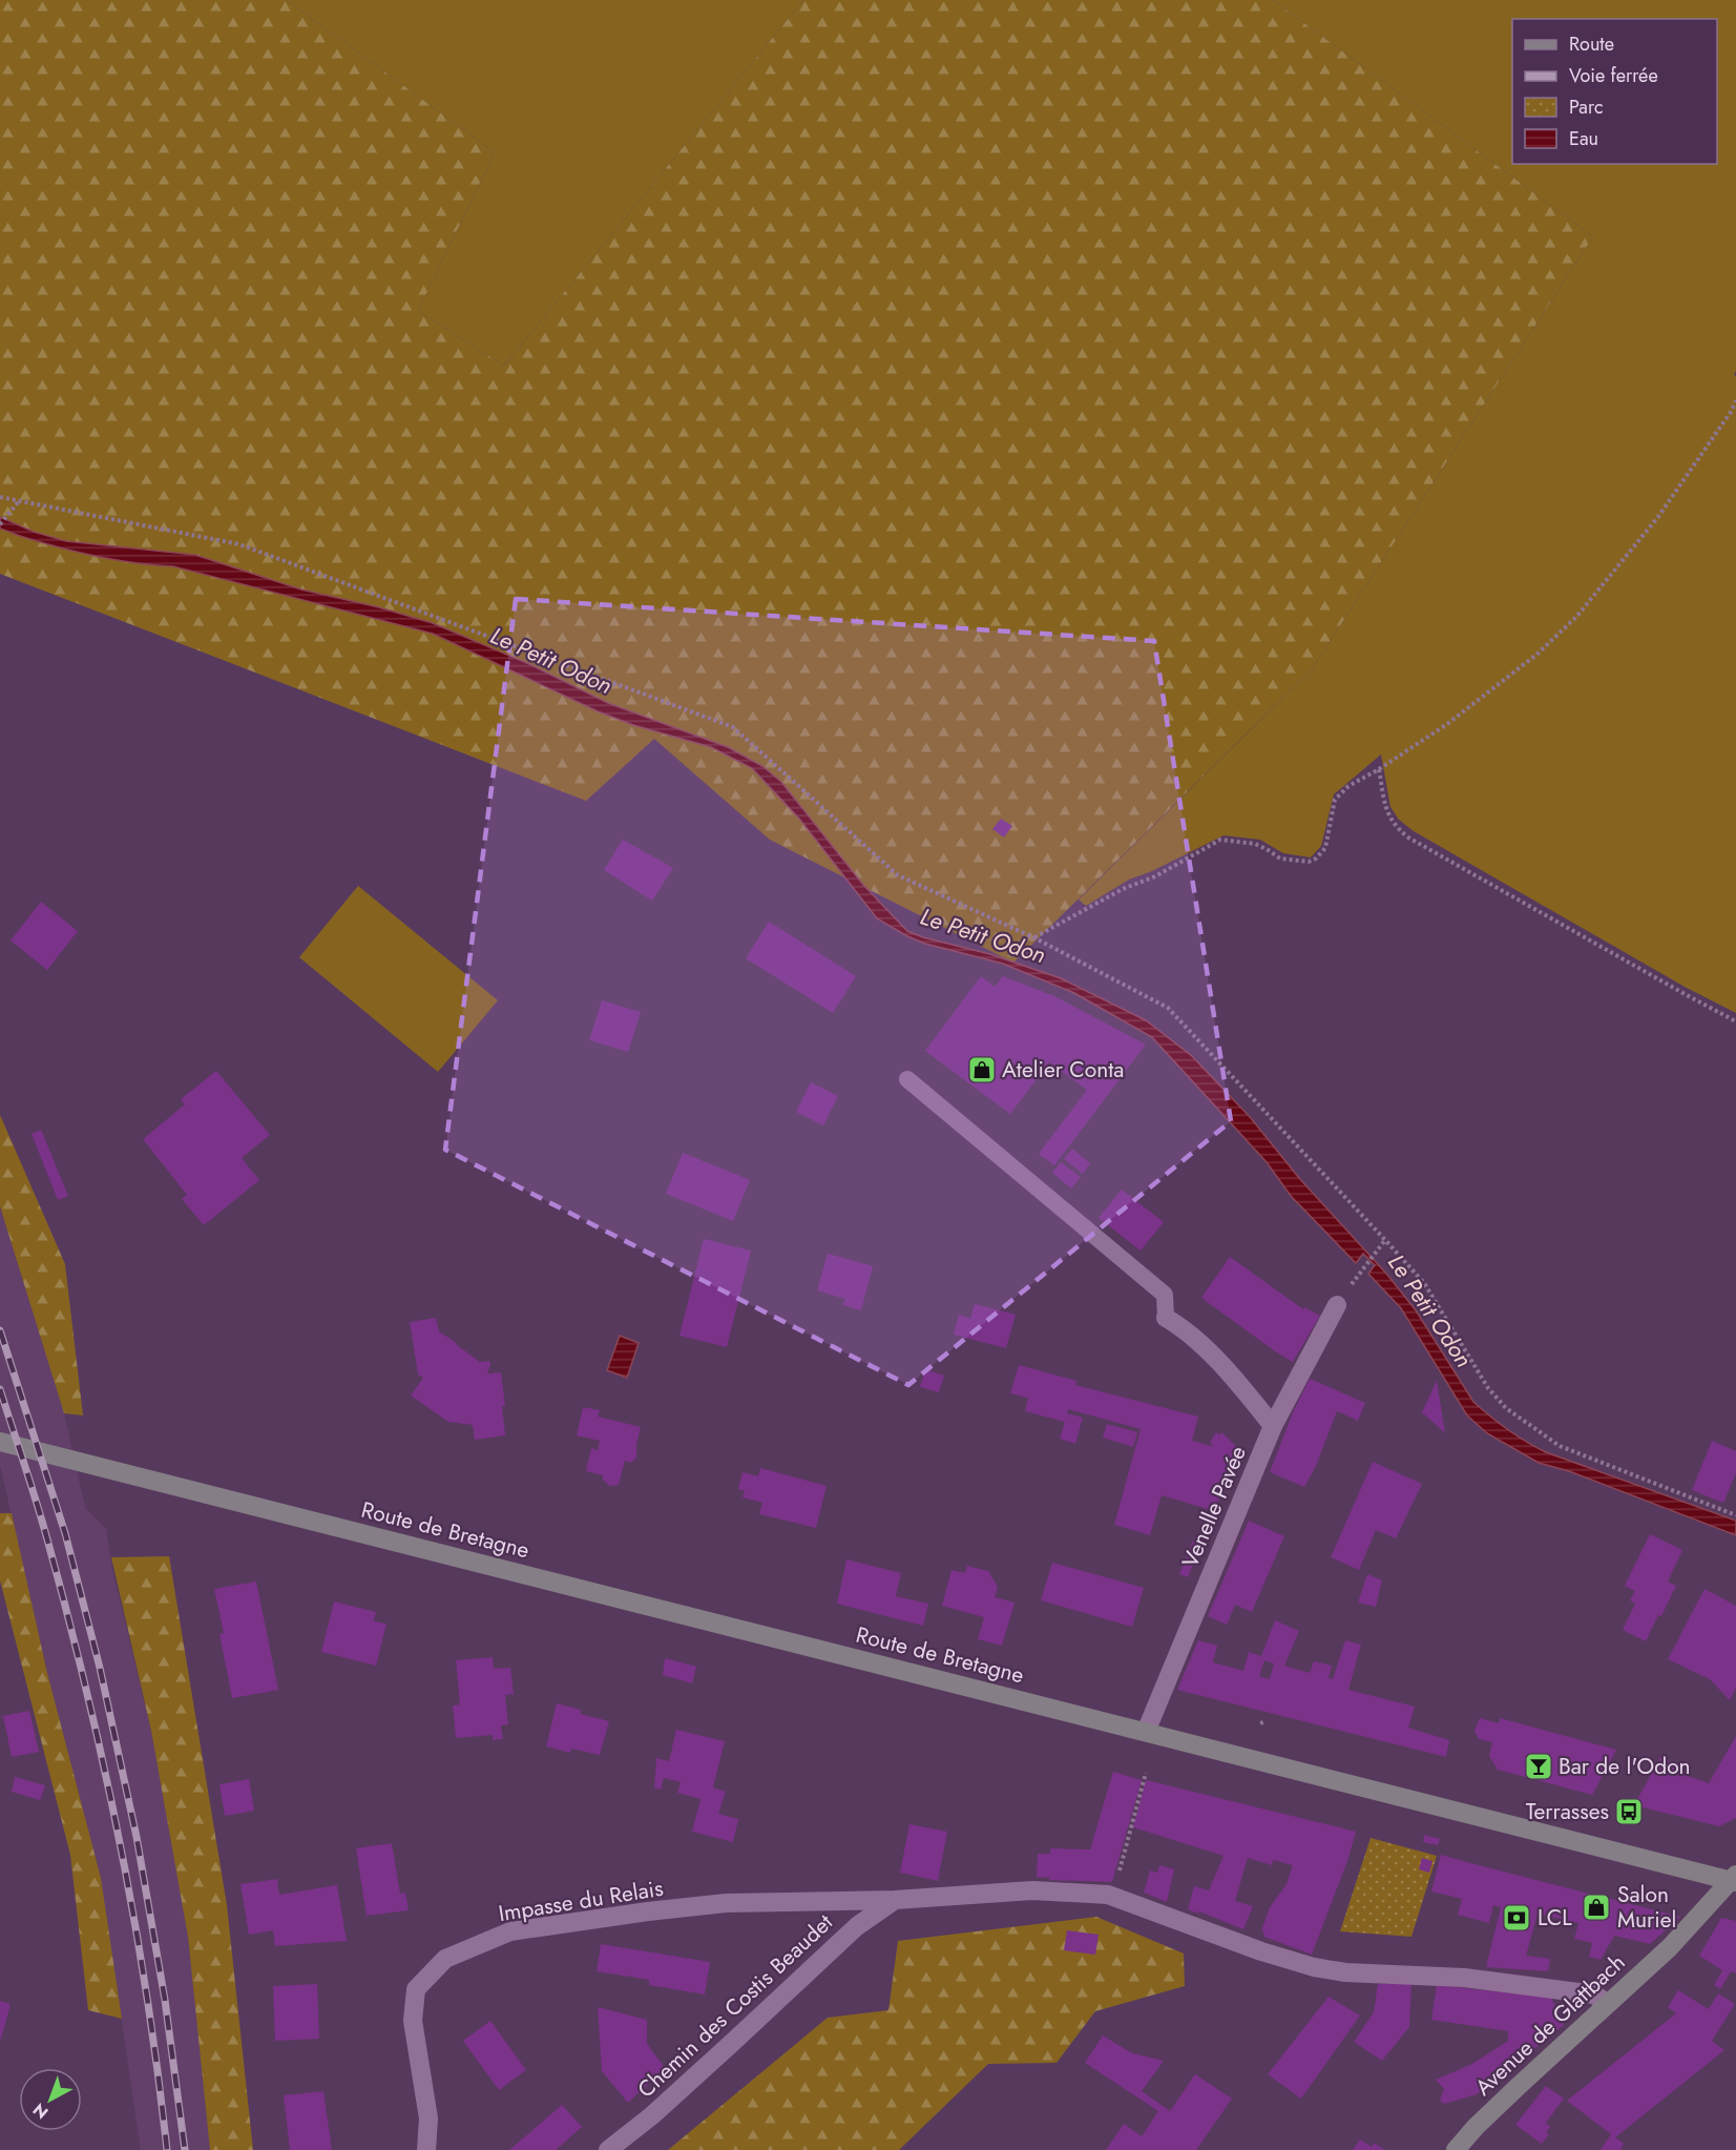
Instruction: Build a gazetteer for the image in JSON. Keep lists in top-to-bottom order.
{
  "streets": {
    "main road": ["Route de Bretagne", "Avenue de Glattbach"],
    "street": ["Venelle Pavée", "Impasse du Relais", "Chemin des Costis Beaudet"]
  },
  "crossings": [
    ["Venelle Pavée", "Route de Bretagne"],
    ["Route de Bretagne", "Avenue de Glattbach"],
    ["Impasse du Relais", "Chemin des Costis Beaudet"],
    ["Impasse du Relais", "Avenue de Glattbach"]
  ],
  "water": ["Le Petit Odon"],
  "places": {
    "shop": ["Atelier Conta", "Salon Muriel"],
    "bar": ["Bar de l'Odon"],
    "bus stop": ["Terrasses"],
    "bank": ["LCL"]
  },
  "legend": [
    "Route",
    "Voie ferrée",
    "Parc",
    "Eau"
  ],
  "north": "bottom left"
}
